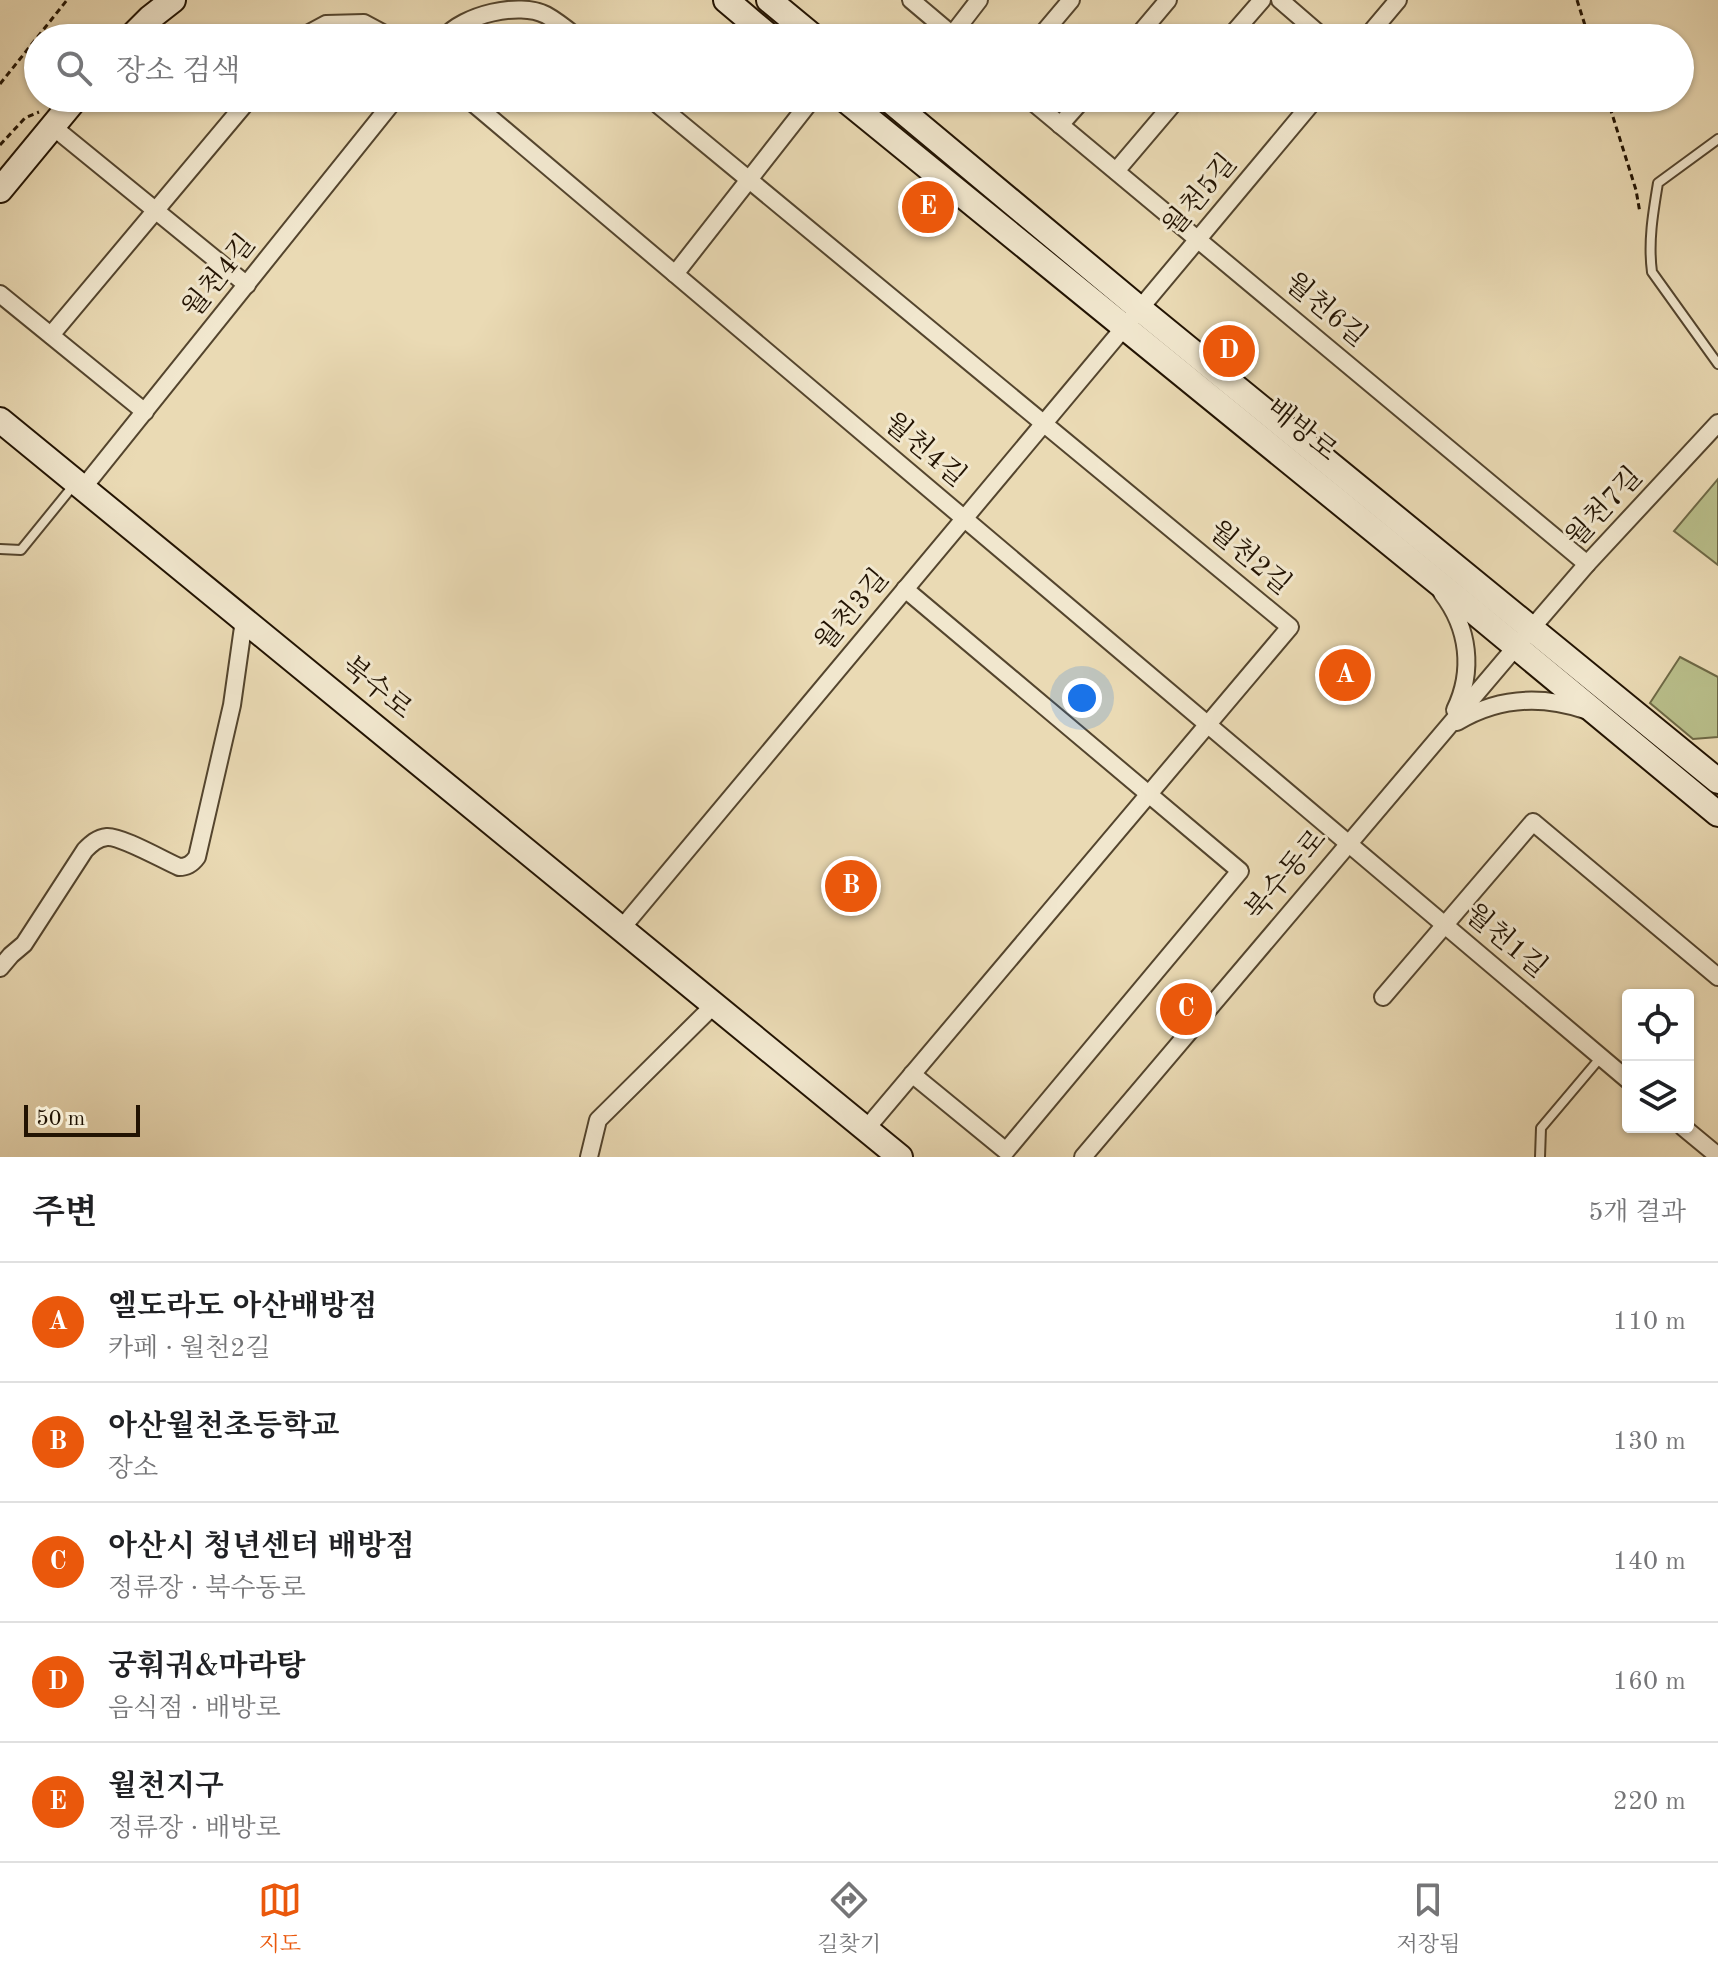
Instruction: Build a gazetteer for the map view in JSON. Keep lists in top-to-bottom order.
{
  "streets": {
    "street": [
      "월천5길",
      "월천4길",
      "월천6길",
      "배방로",
      "월천7길",
      "월천2길",
      "월천3길",
      "북수로",
      "북수동로",
      "월천1길"
    ]
  },
  "crossings": [
    ["월천5길", "월천6길"],
    ["월천5길", "배방로"],
    ["월천5길", "월천3길"],
    ["월천4길", "월천2길"],
    ["월천4길", "월천3길"],
    ["월천4길", "북수로"],
    ["월천4길", "북수동로"],
    ["월천4길", "월천1길"],
    ["월천6길", "월천7길"],
    ["배방로", "월천7길"],
    ["배방로", "월천3길"],
    ["배방로", "북수동로"],
    ["월천7길", "북수동로"],
    ["월천2길", "월천3길"],
    ["월천2길", "북수로"],
    ["월천3길", "북수로"],
    ["북수동로", "월천1길"]
  ],
  "scale_bar": "50 m",
  "page": {
    "search": "장소 검색",
    "pins": [
      "E",
      "D",
      "A",
      "B",
      "C"
    ],
    "scale": "50 m",
    "heading": ["주변", "5개 결과"],
    "list": [
      {
        "mark": "A",
        "name": "엘도라도 아산배방점",
        "note": "카페 · 월천2길",
        "value": "110 m"
      },
      {
        "mark": "B",
        "name": "아산월천초등학교",
        "note": "장소",
        "value": "130 m"
      },
      {
        "mark": "C",
        "name": "아산시 청년센터 배방점",
        "note": "정류장 · 북수동로",
        "value": "140 m"
      },
      {
        "mark": "D",
        "name": "궁훠궈&마라탕",
        "note": "음식점 · 배방로",
        "value": "160 m"
      },
      {
        "mark": "E",
        "name": "월천지구",
        "note": "정류장 · 배방로",
        "value": "220 m"
      }
    ],
    "nav": ["지도", "길찾기", "저장됨"]
  }
}
